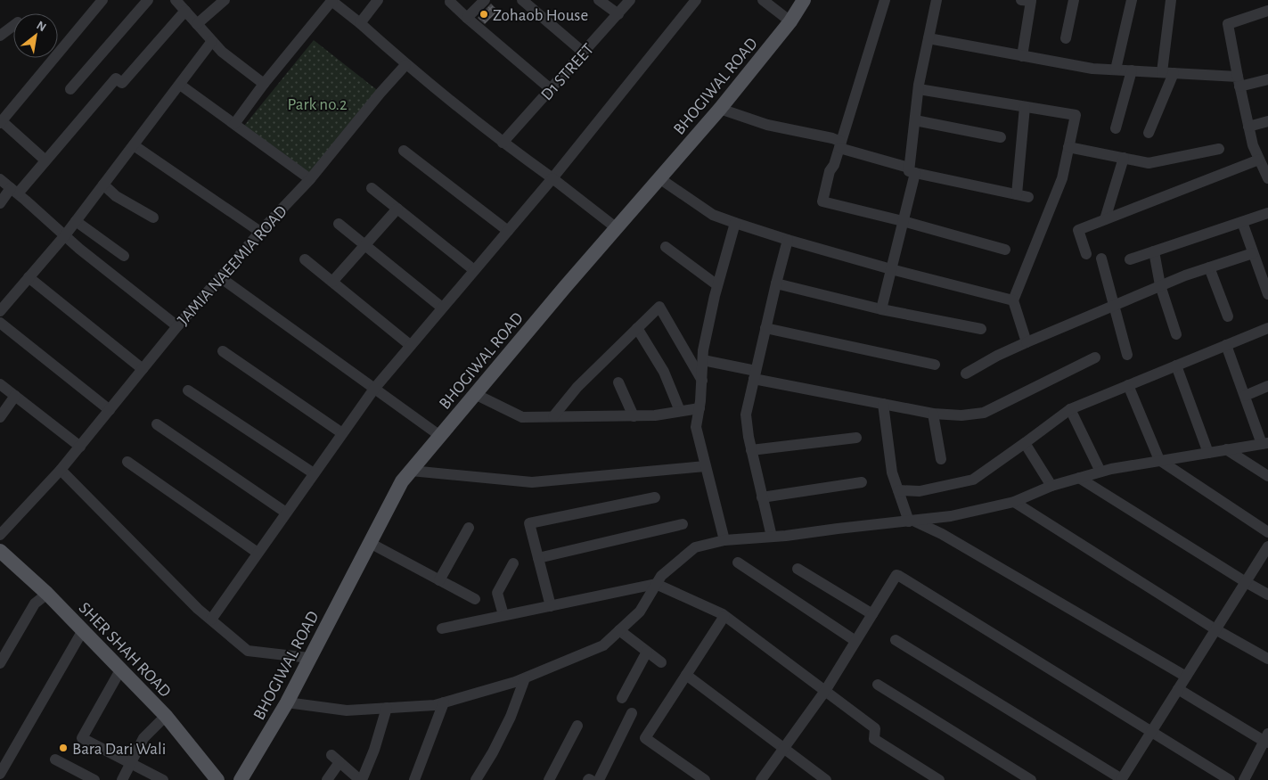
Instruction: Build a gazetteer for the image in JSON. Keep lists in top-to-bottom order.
{
  "streets": {
    "main road": ["BHOGIWAL ROAD", "SHER SHAH ROAD"],
    "street": ["D1 STREET", "JAMIA NAEEMIA ROAD"]
  },
  "parks": ["Park no.2"],
  "places": ["Zohaob House", "Bara Dari Wali"],
  "north": "top right"
}
